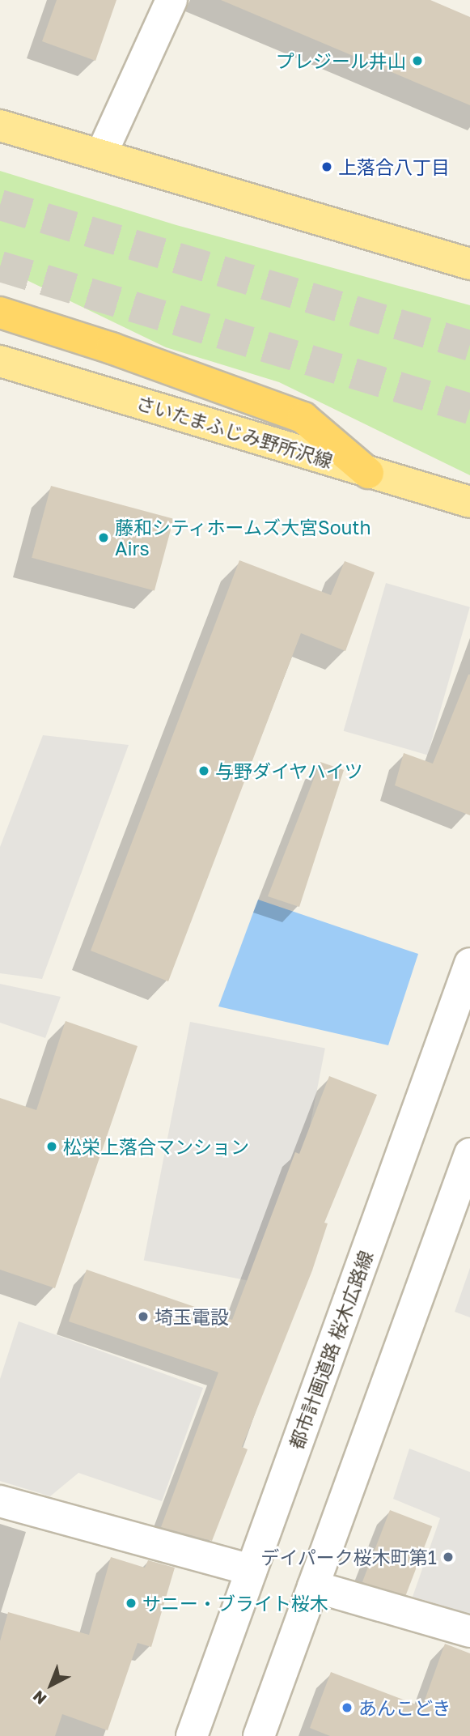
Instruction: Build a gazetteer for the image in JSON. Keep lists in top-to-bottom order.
{
  "streets": {
    "main road": ["さいたまふじみ野所沢線"],
    "street": ["都市計画道路 桜木広路線"]
  },
  "places": [
    "プレジール井山",
    "上落合八丁目",
    "藤和シティホームズ大宮South Airs",
    "与野ダイヤハイツ",
    "松栄上落合マンション",
    "埼玉電設",
    "デイパーク桜木町第1",
    "サニー・ブライト桜木",
    "あんこどき"
  ],
  "north": "bottom left"
}
